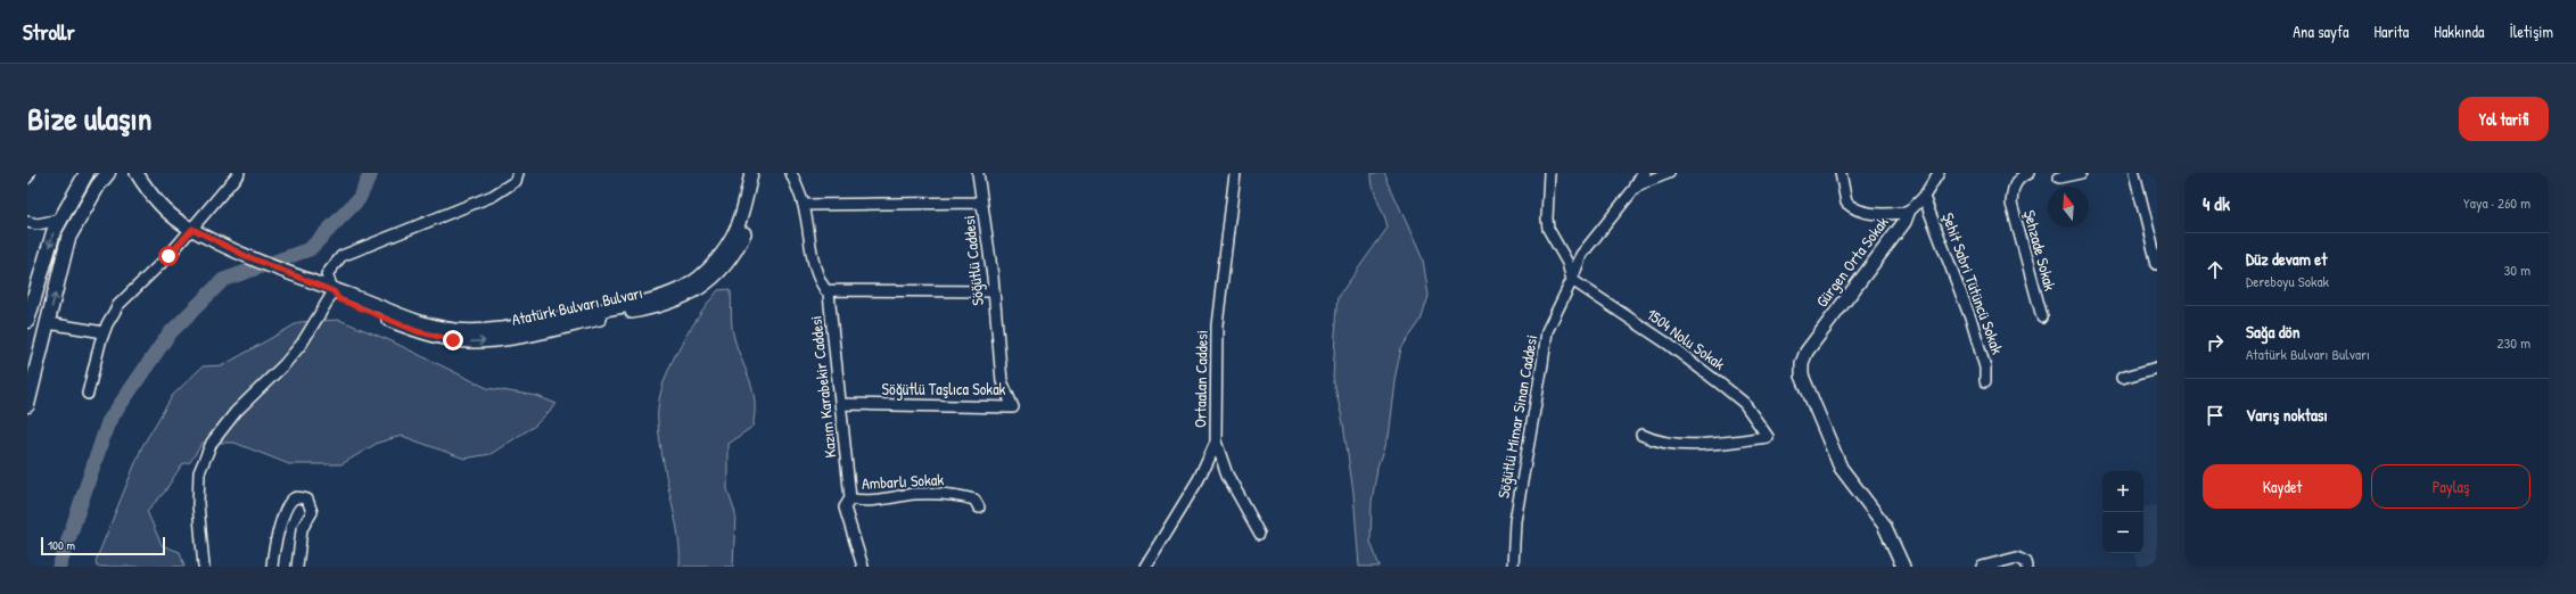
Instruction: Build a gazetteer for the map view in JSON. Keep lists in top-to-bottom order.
{
  "streets": {
    "street": [
      "Şehzade Sokak",
      "Söğütlü Caddesi",
      "Gürgen Orta Sokak",
      "Şehit Sabri Tütüncü Sokak",
      "Atatürk Bulvarı Bulvarı",
      "1504 Nolu Sokak",
      "Ortaalan Caddesi",
      "Kazım Karabekir Caddesi",
      "Söğütlü Taşlıca Sokak",
      "Söğütlü Mimar Sinan Caddesi",
      "Ambarlı Sokak"
    ]
  },
  "crossings": [
    ["Söğütlü Caddesi", "Söğütlü Taşlıca Sokak"],
    ["Gürgen Orta Sokak", "Şehit Sabri Tütüncü Sokak"],
    ["1504 Nolu Sokak", "Söğütlü Mimar Sinan Caddesi"],
    ["Kazım Karabekir Caddesi", "Söğütlü Taşlıca Sokak"],
    ["Kazım Karabekir Caddesi", "Ambarlı Sokak"]
  ],
  "one_way": ["Atatürk Bulvarı Bulvarı"],
  "scale_bar": "100 m",
  "north": "top",
  "page": {
    "header": "Strollr",
    "nav": [
      "Ana sayfa",
      "Harita",
      "Hakkında",
      "İletişim"
    ],
    "title": "Bize ulaşın",
    "buttons": [
      "Yol tarifi",
      ["Kaydet", "Paylaş"]
    ],
    "heading": ["4 dk", "Yaya · 260 m"],
    "list": [
      ["Düz devam et", "Dereboyu Sokak", "30 m"],
      ["Sağa dön", "Atatürk Bulvarı Bulvarı", "230 m"],
      "Varış noktası"
    ],
    "map_buttons": ["+", "−"],
    "scale": "100 m"
  }
}
